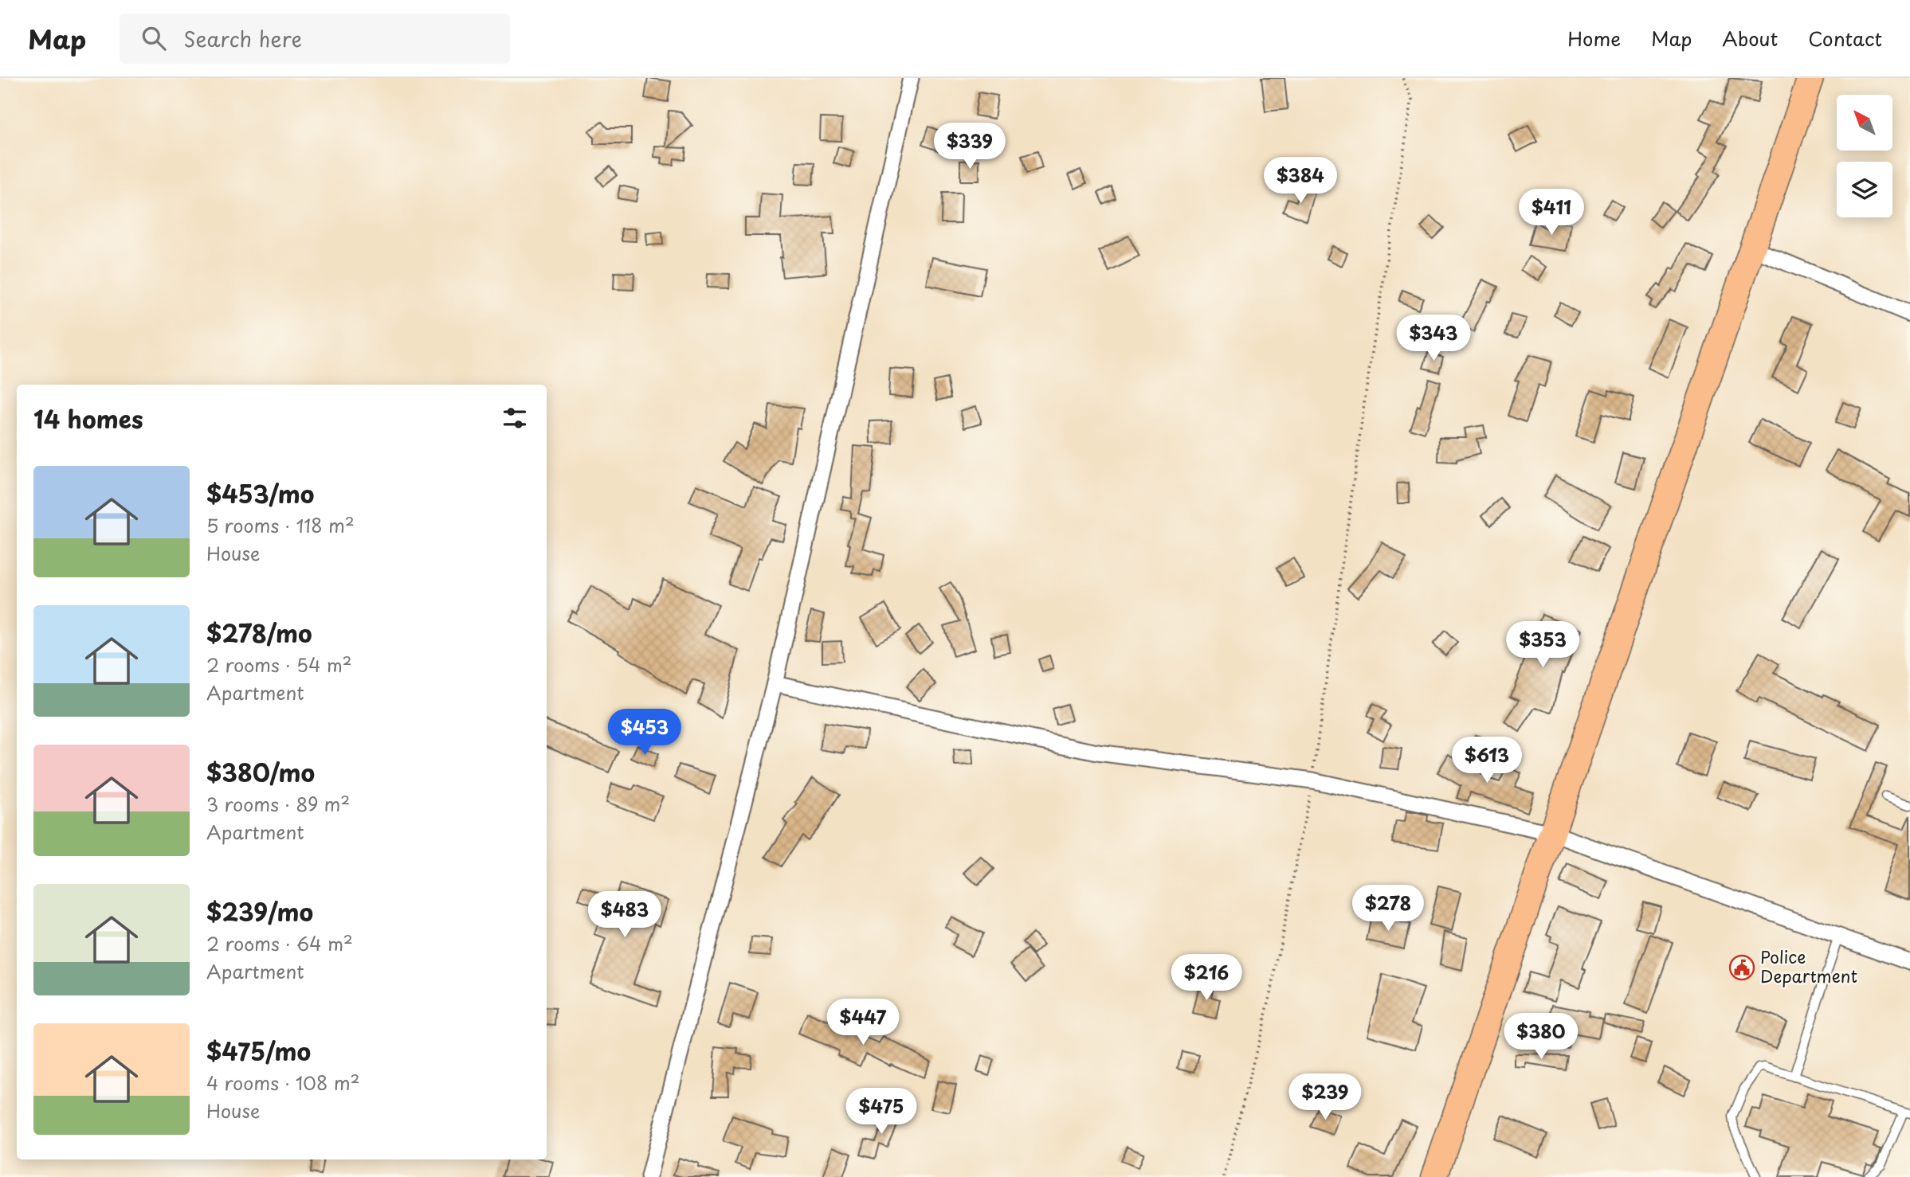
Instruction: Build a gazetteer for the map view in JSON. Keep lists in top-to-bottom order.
{
  "places": {
    "public building": ["Police Department"]
  },
  "north": "top left",
  "page": {
    "header": "Map",
    "search": "Search here",
    "nav": [
      "Home",
      "Map",
      "About",
      "Contact"
    ],
    "price": [
      "$339",
      "$384",
      "$411",
      "$343",
      "$353",
      "$453",
      "$613",
      "$278",
      "$483",
      "$216",
      "$447",
      "$380",
      "$239",
      "$475"
    ],
    "heading": "14 homes",
    "list": [
      {
        "name": "$453/mo",
        "note": "5 rooms · 118 m² · House"
      },
      {
        "name": "$278/mo",
        "note": "2 rooms · 54 m² · Apartment"
      },
      {
        "name": "$380/mo",
        "note": "3 rooms · 89 m² · Apartment"
      },
      {
        "name": "$239/mo",
        "note": "2 rooms · 64 m² · Apartment"
      },
      {
        "name": "$475/mo",
        "note": "4 rooms · 108 m² · House"
      }
    ]
  }
}
